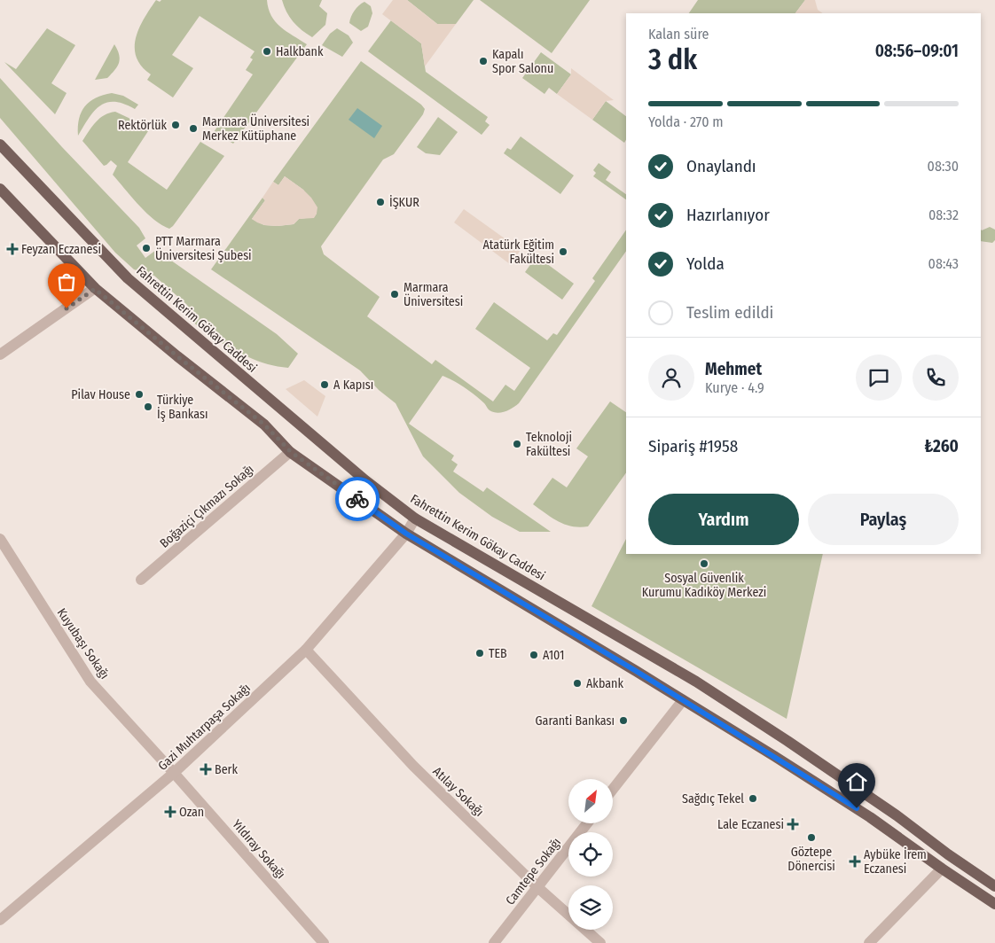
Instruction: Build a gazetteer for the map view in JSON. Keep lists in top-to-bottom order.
{
  "streets": {
    "main road": ["Fahrettin Kerim Gökay Caddesi"],
    "street": [
      "Boğaziçi Çıkmazı Sokağı",
      "Kuyubaşı Sokağı",
      "Gazi Muhtarpaşa Sokağı",
      "Atılay Sokağı",
      "Yıldıray Sokağı",
      "Camtepe Sokağı"
    ]
  },
  "crossings": [
    ["Fahrettin Kerim Gökay Caddesi", "Gazi Muhtarpaşa Sokağı"],
    ["Kuyubaşı Sokağı", "Gazi Muhtarpaşa Sokağı"],
    ["Kuyubaşı Sokağı", "Yıldıray Sokağı"],
    ["Gazi Muhtarpaşa Sokağı", "Atılay Sokağı"],
    ["Gazi Muhtarpaşa Sokağı", "Yıldıray Sokağı"],
    ["Atılay Sokağı", "Camtepe Sokağı"]
  ],
  "places": {
    "other": [
      "Halkbank",
      "Kapalı Spor Salonu",
      "Rektörlük",
      "Marmara Üniversitesi Merkez Kütüphane",
      "İŞKUR",
      "PTT Marmara Üniversitesi Şubesi",
      "Atatürk Eğitim Fakültesi",
      "Marmara Üniversitesi",
      "A Kapısı",
      "Pilav House",
      "Türkiye İş Bankası",
      "Teknoloji Fakültesi",
      "Sosyal Güvenlik Kurumu Kadıköy Merkezi",
      "TEB",
      "A101",
      "Akbank",
      "Garanti Bankası",
      "Sağdıç Tekel",
      "Göztepe Dönercisi"
    ],
    "health": [
      "Feyzan Eczanesi",
      "Berk",
      "Ozan",
      "Lale Eczanesi",
      "Aybüke İrem Eczanesi"
    ]
  },
  "north": "top right",
  "page": {
    "heading": ["3 dk", "Kalan süre", "08:56–09:01"],
    "panel": [
      "Mehmet",
      "Kurye · 4.9",
      "Sipariş #1958",
      "₺260"
    ],
    "bar": "Yolda · 270 m",
    "list": [
      ["Onaylandı", "08:30"],
      ["Hazırlanıyor", "08:32"],
      ["Yolda", "08:43"],
      "Teslim edildi"
    ],
    "buttons": ["Yardım", "Paylaş"]
  }
}
